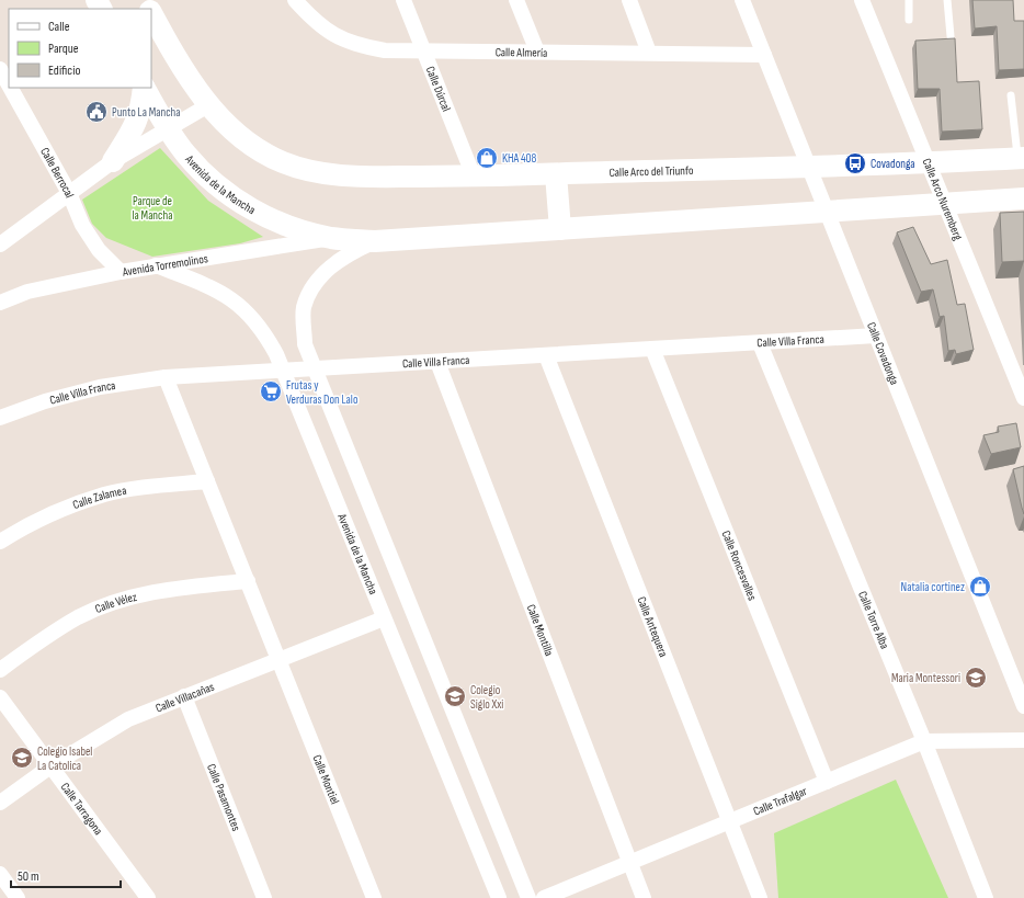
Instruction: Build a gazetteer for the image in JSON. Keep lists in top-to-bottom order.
{
  "streets": {
    "street": [
      "Calle Almería",
      "Calle Dúrcal",
      "Calle Arco del Triunfo",
      "Calle Berrocal",
      "Avenida de la Mancha",
      "Calle Arco Nuremberg",
      "Avenida Torremolinos",
      "Calle Villa Franca",
      "Calle Covadonga",
      "Calle Zalamea",
      "Calle Roncesvalles",
      "Calle Vélez",
      "Calle Torre Alba",
      "Calle Antequera",
      "Calle Montilla",
      "Calle Villacañas",
      "Calle Montiel",
      "Calle Pasamontes",
      "Calle Trafalgar",
      "Calle Tarragona"
    ]
  },
  "crossings": [
    ["Calle Almería", "Calle Dúrcal"],
    ["Calle Almería", "Calle Covadonga"],
    ["Calle Dúrcal", "Calle Arco del Triunfo"],
    ["Calle Arco del Triunfo", "Calle Arco Nuremberg"],
    ["Calle Arco del Triunfo", "Calle Covadonga"],
    ["Calle Berrocal", "Avenida Torremolinos"],
    ["Avenida de la Mancha", "Avenida Torremolinos"],
    ["Avenida de la Mancha", "Calle Villa Franca"],
    ["Avenida de la Mancha", "Calle Villacañas"],
    ["Calle Villa Franca", "Calle Covadonga"],
    ["Calle Villa Franca", "Calle Roncesvalles"],
    ["Calle Villa Franca", "Calle Torre Alba"],
    ["Calle Villa Franca", "Calle Antequera"],
    ["Calle Villa Franca", "Calle Montilla"],
    ["Calle Villa Franca", "Calle Montiel"],
    ["Calle Zalamea", "Calle Montiel"],
    ["Calle Roncesvalles", "Calle Trafalgar"],
    ["Calle Vélez", "Calle Montiel"],
    ["Calle Torre Alba", "Calle Trafalgar"],
    ["Calle Antequera", "Calle Trafalgar"],
    ["Calle Montilla", "Calle Trafalgar"],
    ["Calle Villacañas", "Calle Montiel"],
    ["Calle Villacañas", "Calle Pasamontes"],
    ["Calle Villacañas", "Calle Tarragona"]
  ],
  "parks": ["Parque de la Mancha"],
  "places": {
    "public building": ["Punto La Mancha"],
    "shop": ["KHA 408", "Natalia cortinez"],
    "bus stop": ["Covadonga"],
    "supermarket": ["Frutas y Verduras Don Lalo"],
    "school or university": ["Maria Montessori", "Colegio Siglo Xxi", "Colegio Isabel La Catolica"]
  },
  "legend": ["Calle", "Parque", "Edificio"],
  "scale_bar": "50 m"
}
